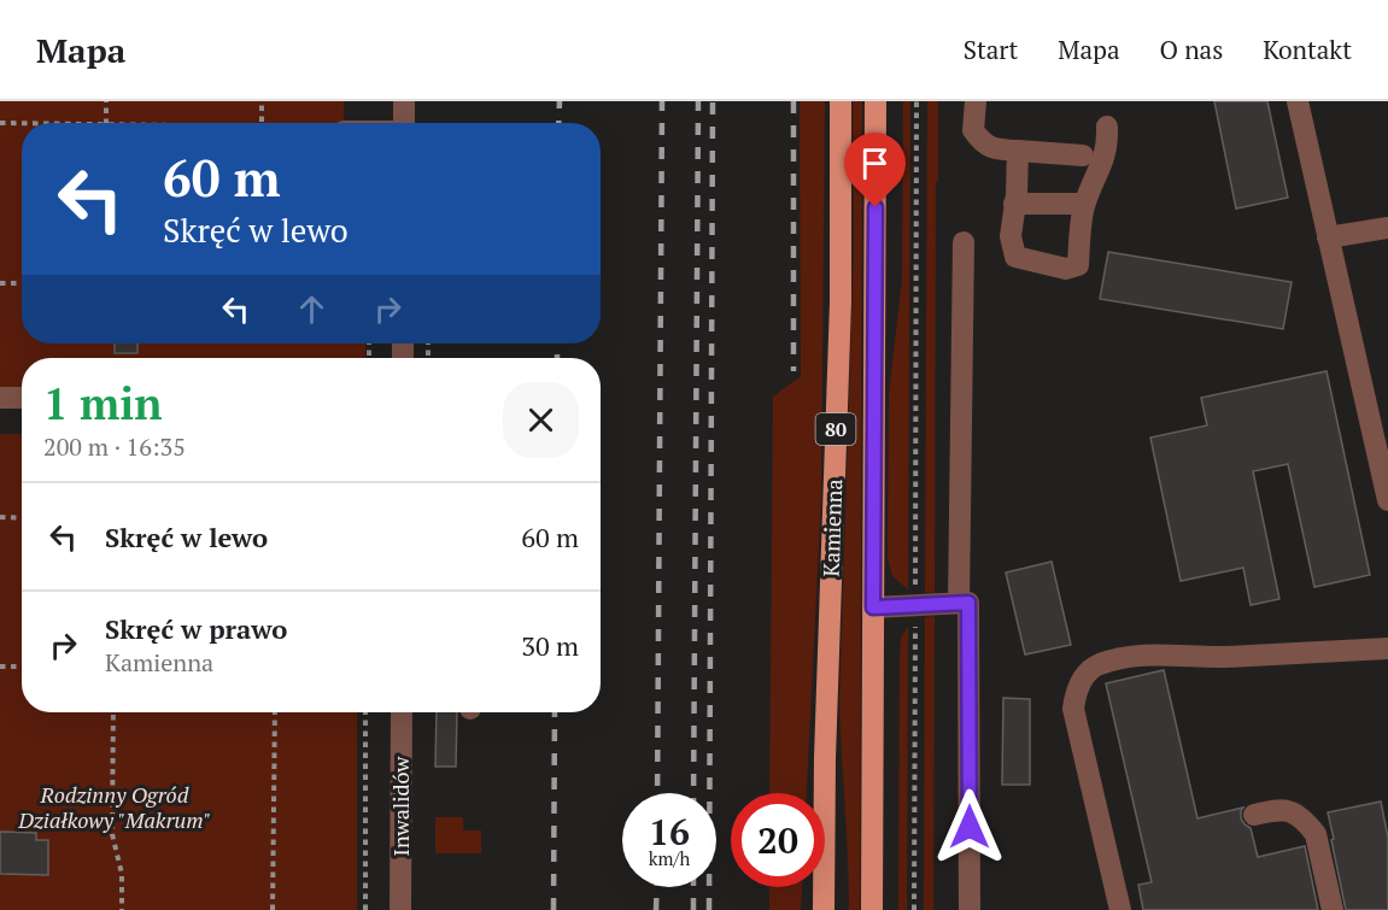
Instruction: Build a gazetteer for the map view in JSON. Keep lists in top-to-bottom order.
{
  "streets": {
    "main road": ["80", "Kamienna"],
    "street": ["Inwalidów"]
  },
  "parks": ["Rodzinny Ogród Działkowy \"Makrum\""],
  "page": {
    "header": "Mapa",
    "nav": [
      "Start",
      "Mapa",
      "O nas",
      "Kontakt"
    ],
    "turn": ["60 m", "Skręć w lewo"],
    "heading": ["1 min", "200 m · 16:35"],
    "list": [
      {
        "name": "Skręć w lewo",
        "value": "60 m"
      },
      {
        "name": "Skręć w prawo",
        "note": "Kamienna",
        "value": "30 m"
      }
    ],
    "speed": "16 km/h",
    "limit": "20"
  }
}
